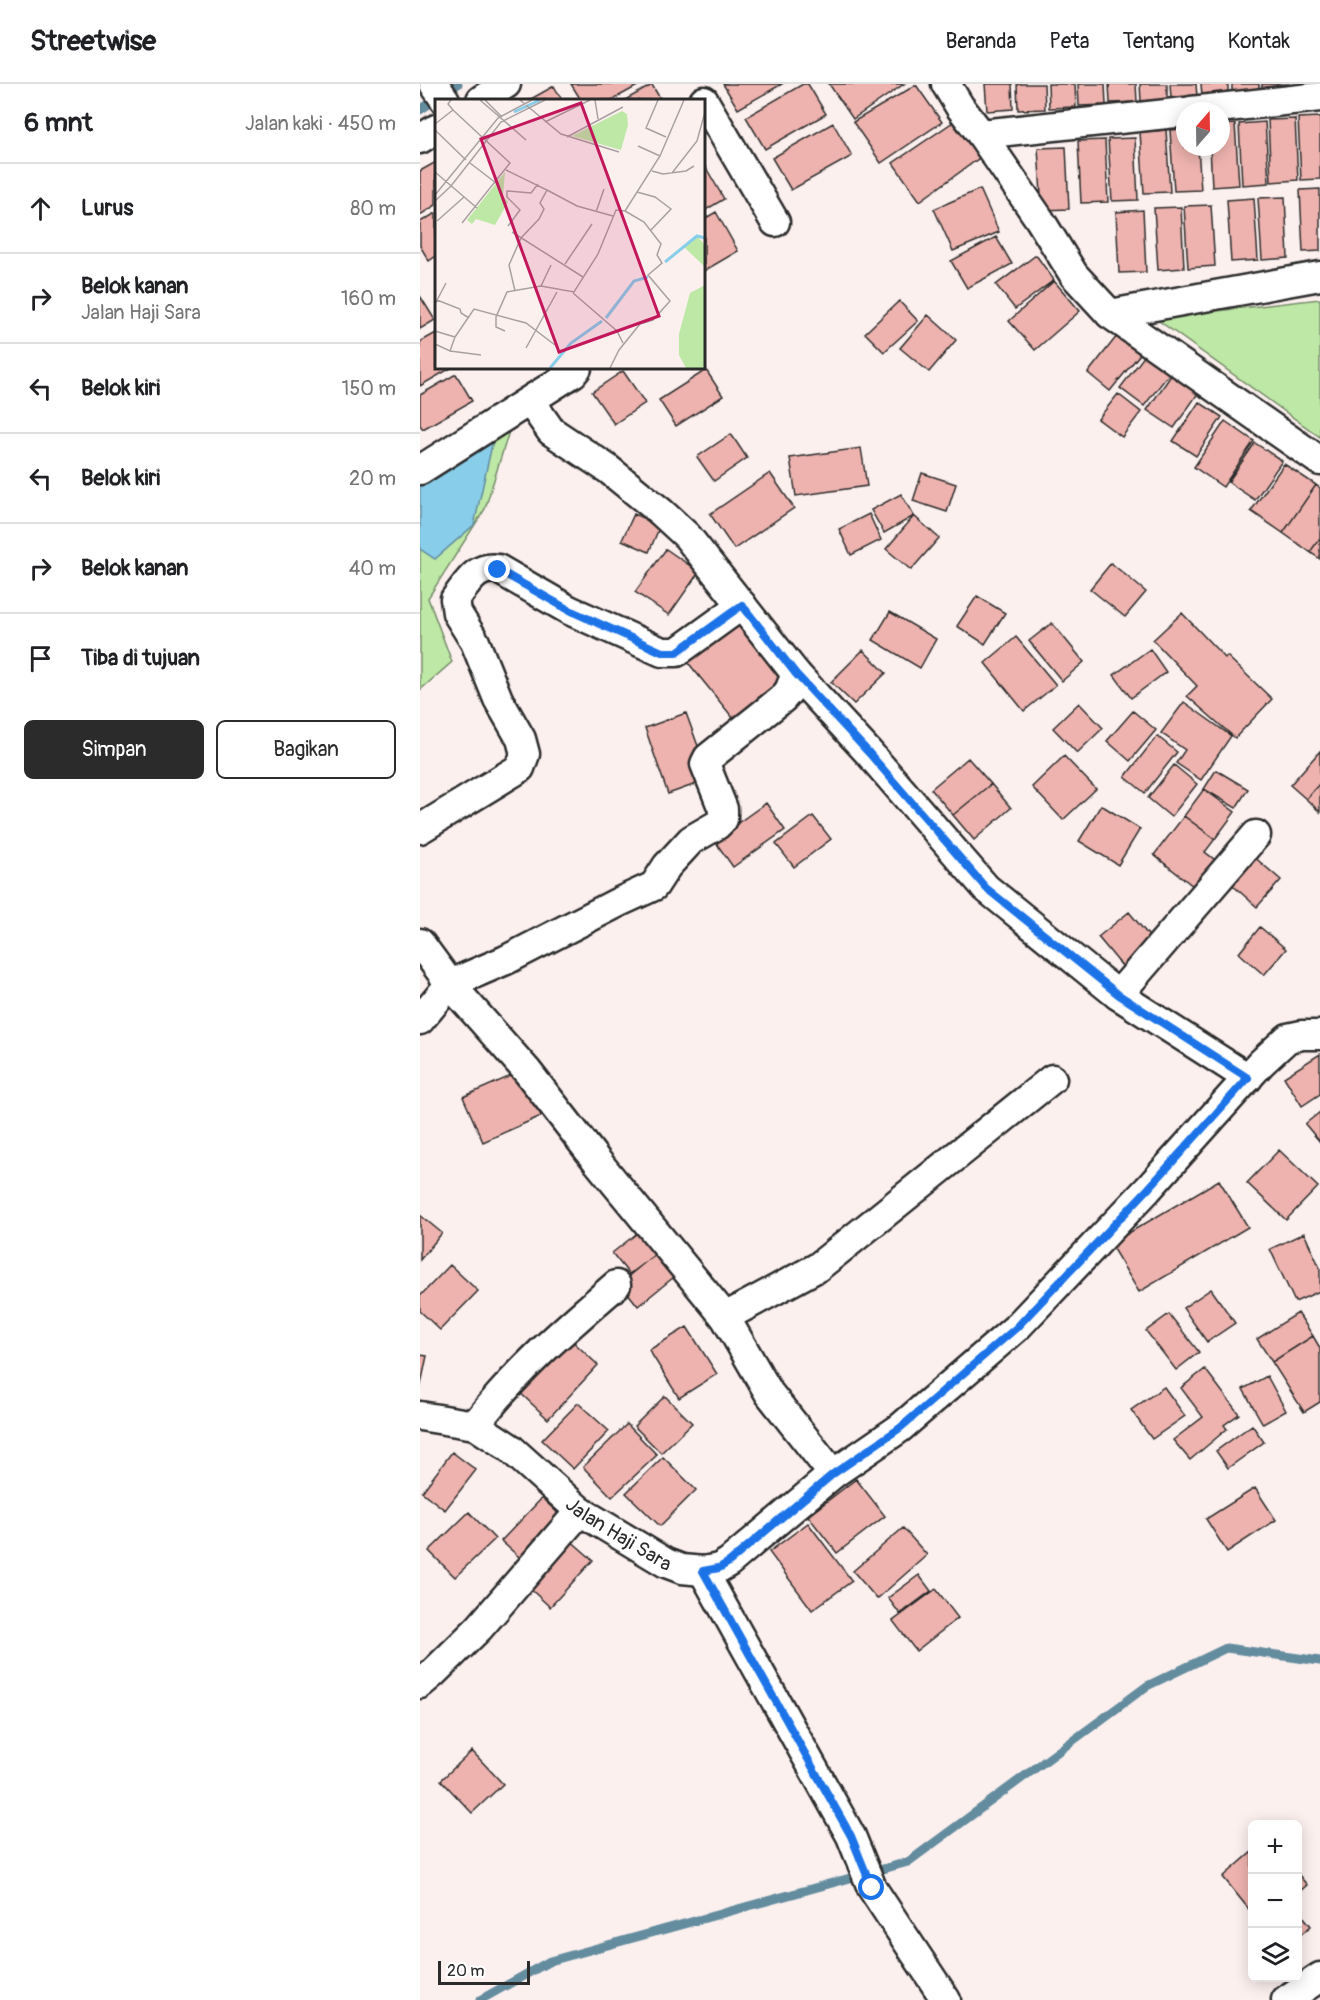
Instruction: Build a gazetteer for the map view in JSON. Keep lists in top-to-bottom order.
{
  "streets": {
    "street": ["Jalan Haji Sara"]
  },
  "scale_bar": "20 m",
  "north": "top",
  "page": {
    "header": "Streetwise",
    "nav": [
      "Beranda",
      "Peta",
      "Tentang",
      "Kontak"
    ],
    "heading": ["6 mnt", "Jalan kaki · 450 m"],
    "list": [
      ["Lurus", "80 m"],
      ["Belok kanan", "Jalan Haji Sara", "160 m"],
      ["Belok kiri", "150 m"],
      ["Belok kiri", "20 m"],
      ["Belok kanan", "40 m"],
      "Tiba di tujuan"
    ],
    "buttons": ["Simpan", "Bagikan"],
    "map_buttons": ["+", "−"],
    "scale": "20 m"
  }
}
